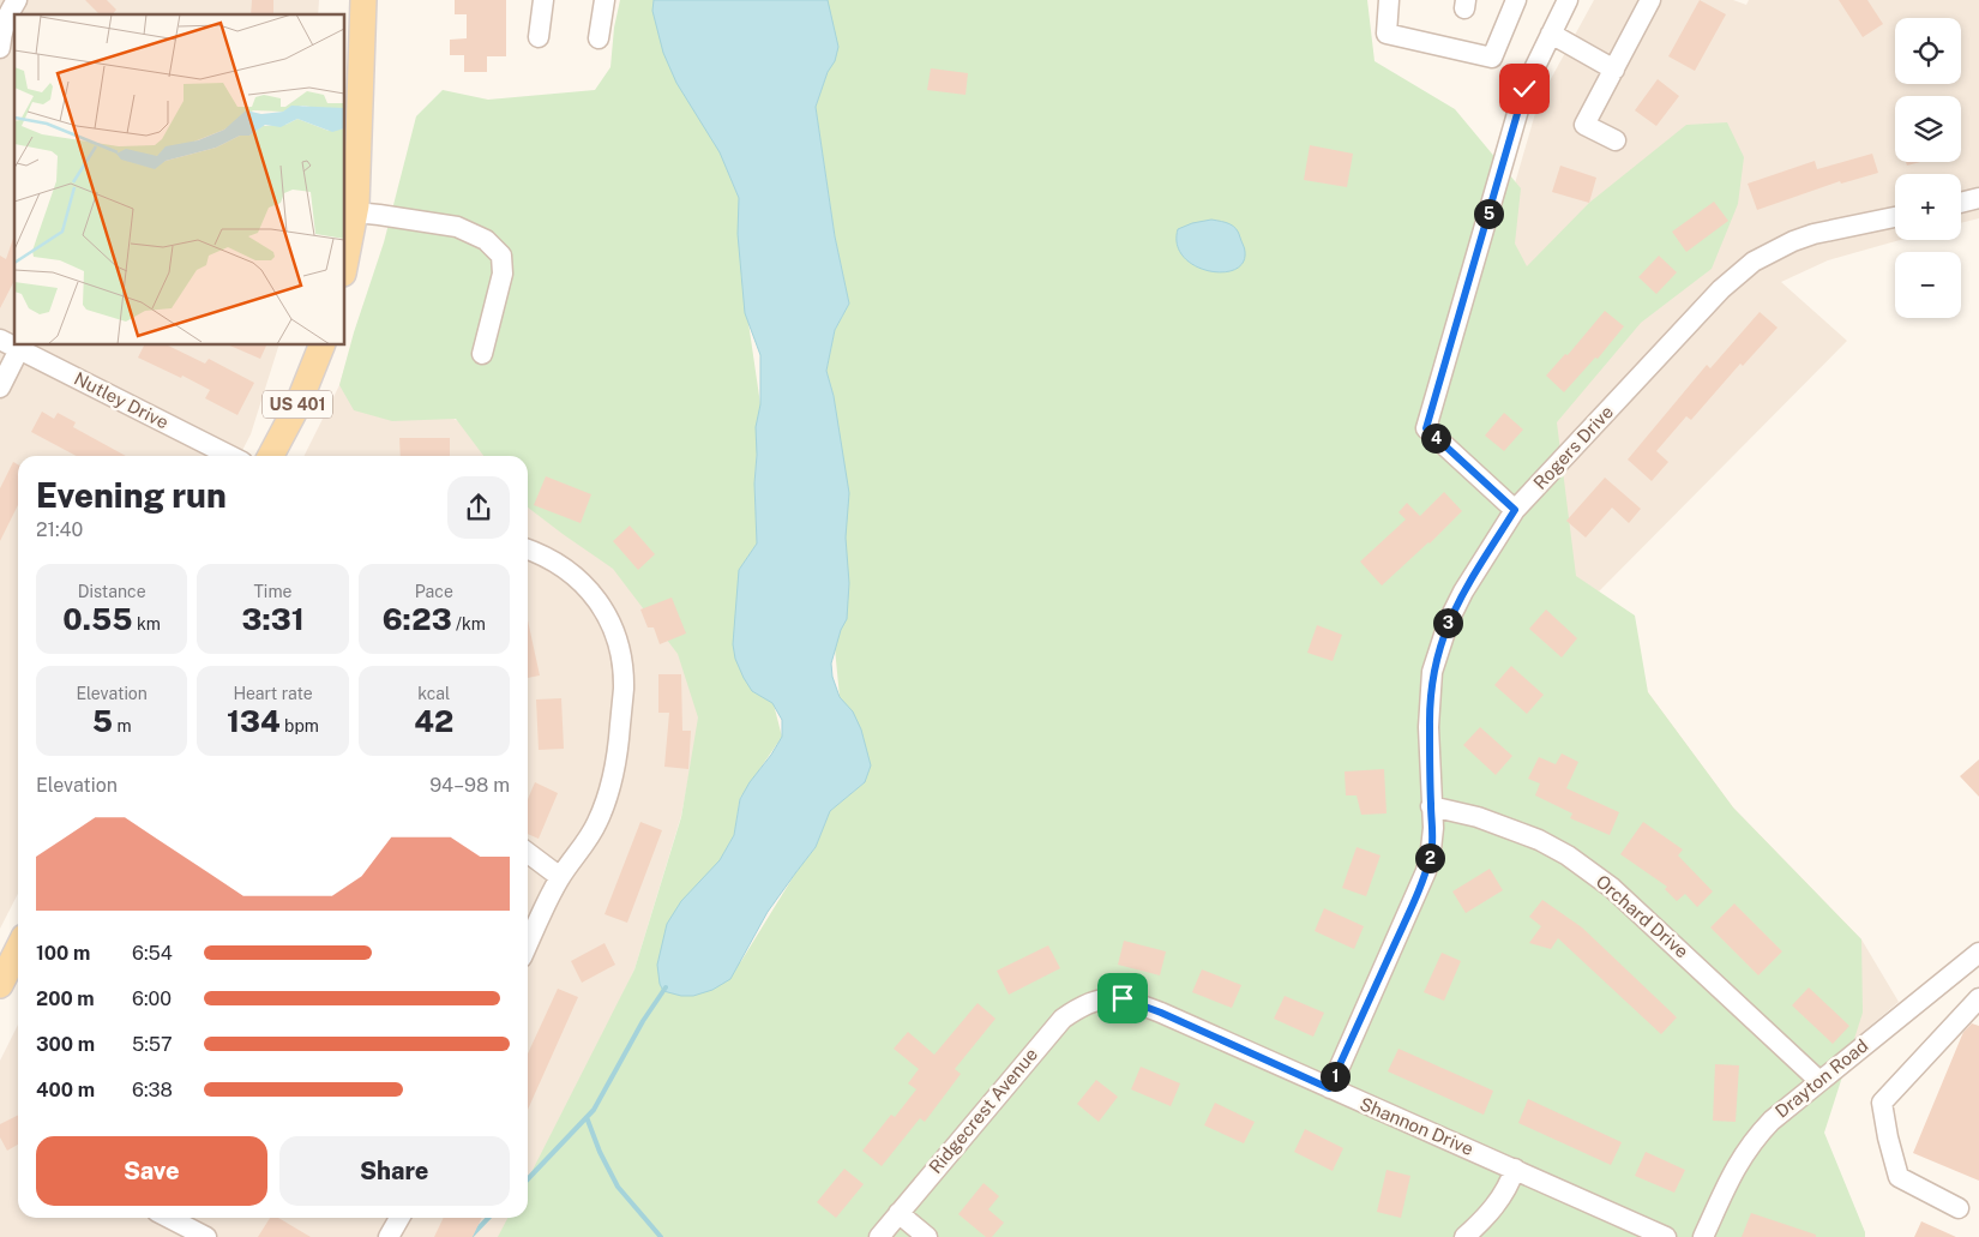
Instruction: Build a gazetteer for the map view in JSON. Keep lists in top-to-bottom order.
{
  "streets": {
    "main road": ["US 401"],
    "street": [
      "Nutley Drive",
      "Rogers Drive",
      "Orchard Drive",
      "Drayton Road",
      "Ridgecrest Avenue",
      "Shannon Drive"
    ]
  },
  "crossings": [
    ["Rogers Drive", "Orchard Drive"],
    ["Rogers Drive", "Shannon Drive"],
    ["Orchard Drive", "Drayton Road"],
    ["Ridgecrest Avenue", "Shannon Drive"]
  ],
  "page": {
    "map_buttons": ["+", "−"],
    "pins": [
      "5",
      "4",
      "3",
      "2",
      "1"
    ],
    "heading": ["Evening run", "21:40"],
    "stats": [
      ["Distance", "0.55 km"],
      ["Time", "3:31"],
      ["Pace", "6:23 /km"],
      ["Elevation", "5 m"],
      ["Heart rate", "134 bpm"],
      ["kcal", "42"]
    ],
    "chart": ["Elevation", "94–98 m"],
    "list": [
      {
        "name": "100 m",
        "note": "6:54"
      },
      {
        "name": "200 m",
        "note": "6:00"
      },
      {
        "name": "300 m",
        "note": "5:57"
      },
      {
        "name": "400 m",
        "note": "6:38"
      }
    ],
    "buttons": ["Save", "Share"]
  }
}
